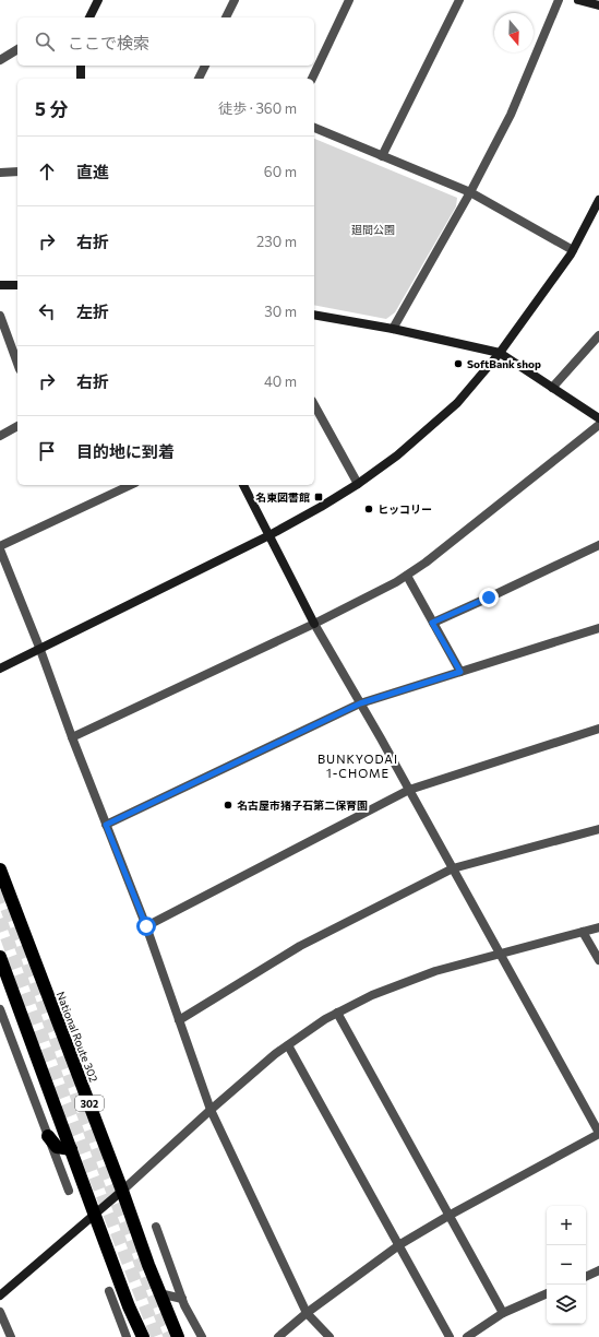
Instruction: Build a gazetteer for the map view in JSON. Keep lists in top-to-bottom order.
{
  "streets": {
    "highway": ["National Route 302", "302"]
  },
  "districts": ["BUNKYODAI 1-CHOME"],
  "parks": ["廻間公園"],
  "places": {
    "other": ["SoftBank shop", "ヒッコリー", "名古屋市猪子石第二保育園"],
    "transit": ["名東図書館"]
  },
  "north": "bottom",
  "page": {
    "search": "ここで検索",
    "heading": ["5 分", "徒歩 · 360 m"],
    "list": [
      ["直進", "60 m"],
      ["右折", "230 m"],
      ["左折", "30 m"],
      ["右折", "40 m"],
      "目的地に到着"
    ],
    "map_buttons": ["+", "−"]
  }
}
